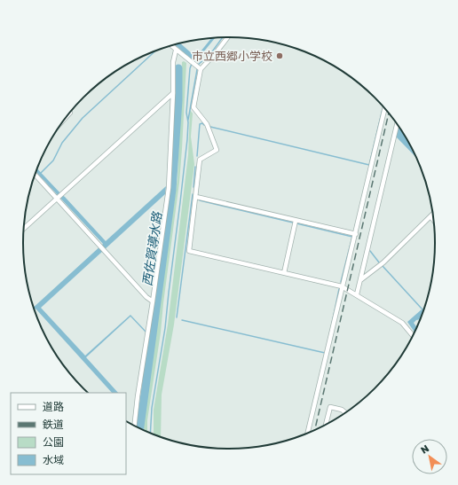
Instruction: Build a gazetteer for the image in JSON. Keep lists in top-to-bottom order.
{
  "water": ["西佐賀導水路"],
  "places": ["市立西郷小学校"],
  "legend": [
    "道路",
    "鉄道",
    "公園",
    "水域"
  ],
  "north": "top left"
}
